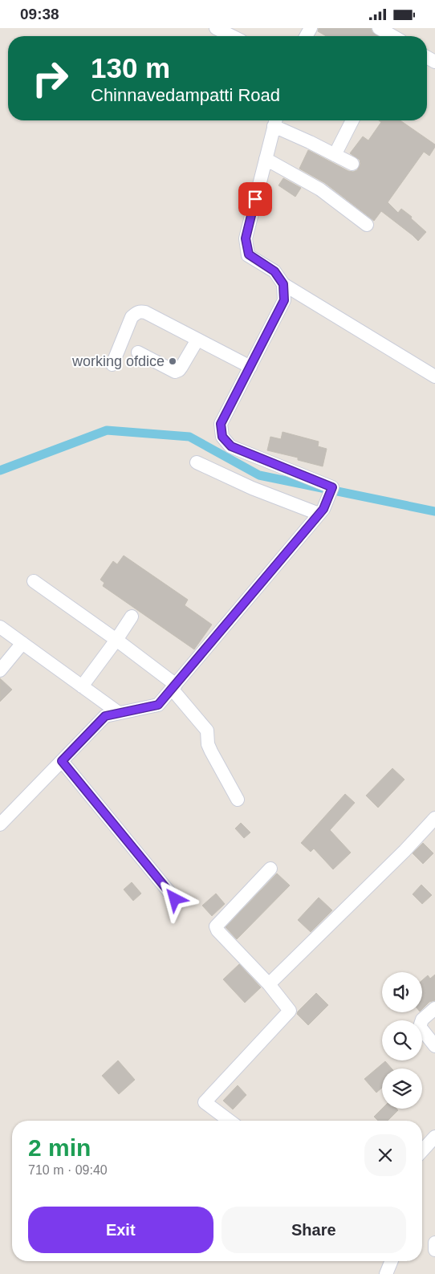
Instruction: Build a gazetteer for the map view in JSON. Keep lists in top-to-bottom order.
{
  "places": ["working ofdice"],
  "page": {
    "status": "09:38",
    "turn": ["130 m", "Chinnavedampatti Road"],
    "heading": ["2 min", "710 m · 09:40"],
    "buttons": ["Exit", "Share"]
  }
}
